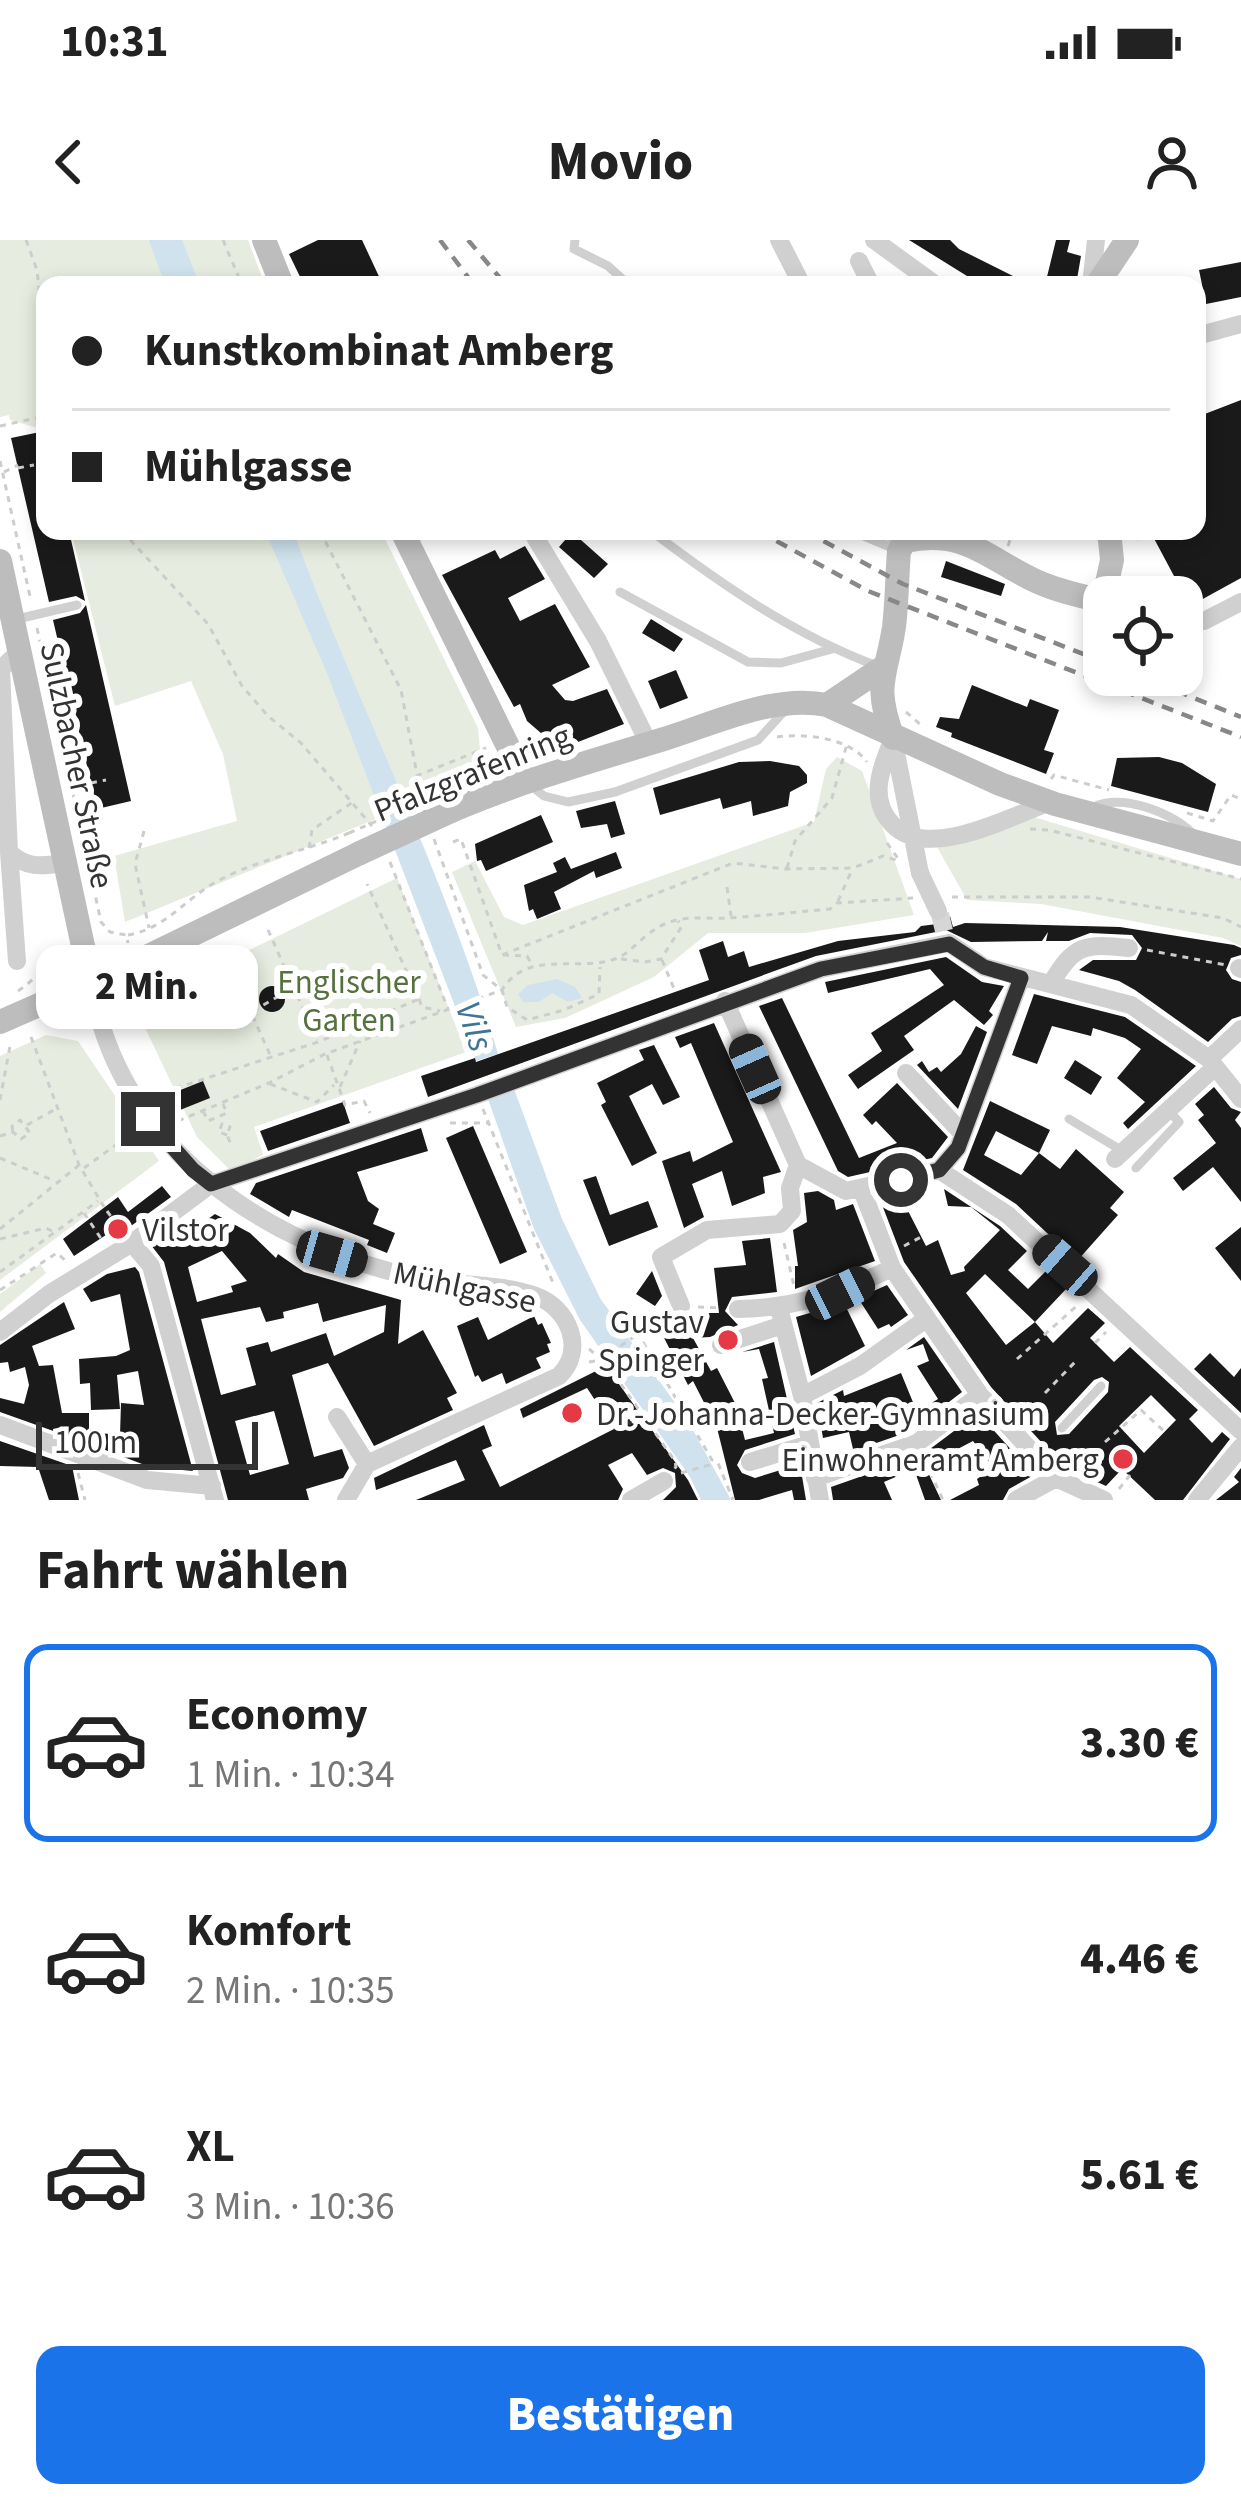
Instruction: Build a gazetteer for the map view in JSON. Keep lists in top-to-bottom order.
{
  "streets": {
    "main road": ["Sulzbacher Straße", "Pfalzgrafenring"],
    "street": ["Mühlgasse"]
  },
  "crossings": [
    ["Sulzbacher Straße", "Pfalzgrafenring"],
    ["Sulzbacher Straße", "Mühlgasse"],
    ["Pfalzgrafenring", "Mühlgasse"]
  ],
  "water": ["Vils"],
  "parks": ["Englischer Garten"],
  "places": [
    "Vilstor",
    "Gustav Spinger",
    "Dr.-Johanna-Decker-Gymnasium",
    "Einwohneramt Amberg"
  ],
  "scale_bar": "100 m",
  "page": {
    "status": "10:31",
    "header": "Movio",
    "banner": ["Kunstkombinat Amberg", "Mühlgasse"],
    "bubble": "2 Min.",
    "scale": "100 m",
    "heading": "Fahrt wählen",
    "list": [
      {
        "name": "Economy",
        "note": "1 Min. · 10:34",
        "value": "3.30 €"
      },
      {
        "name": "Komfort",
        "note": "2 Min. · 10:35",
        "value": "4.46 €"
      },
      {
        "name": "XL",
        "note": "3 Min. · 10:36",
        "value": "5.61 €"
      }
    ],
    "buttons": "Bestätigen"
  }
}
